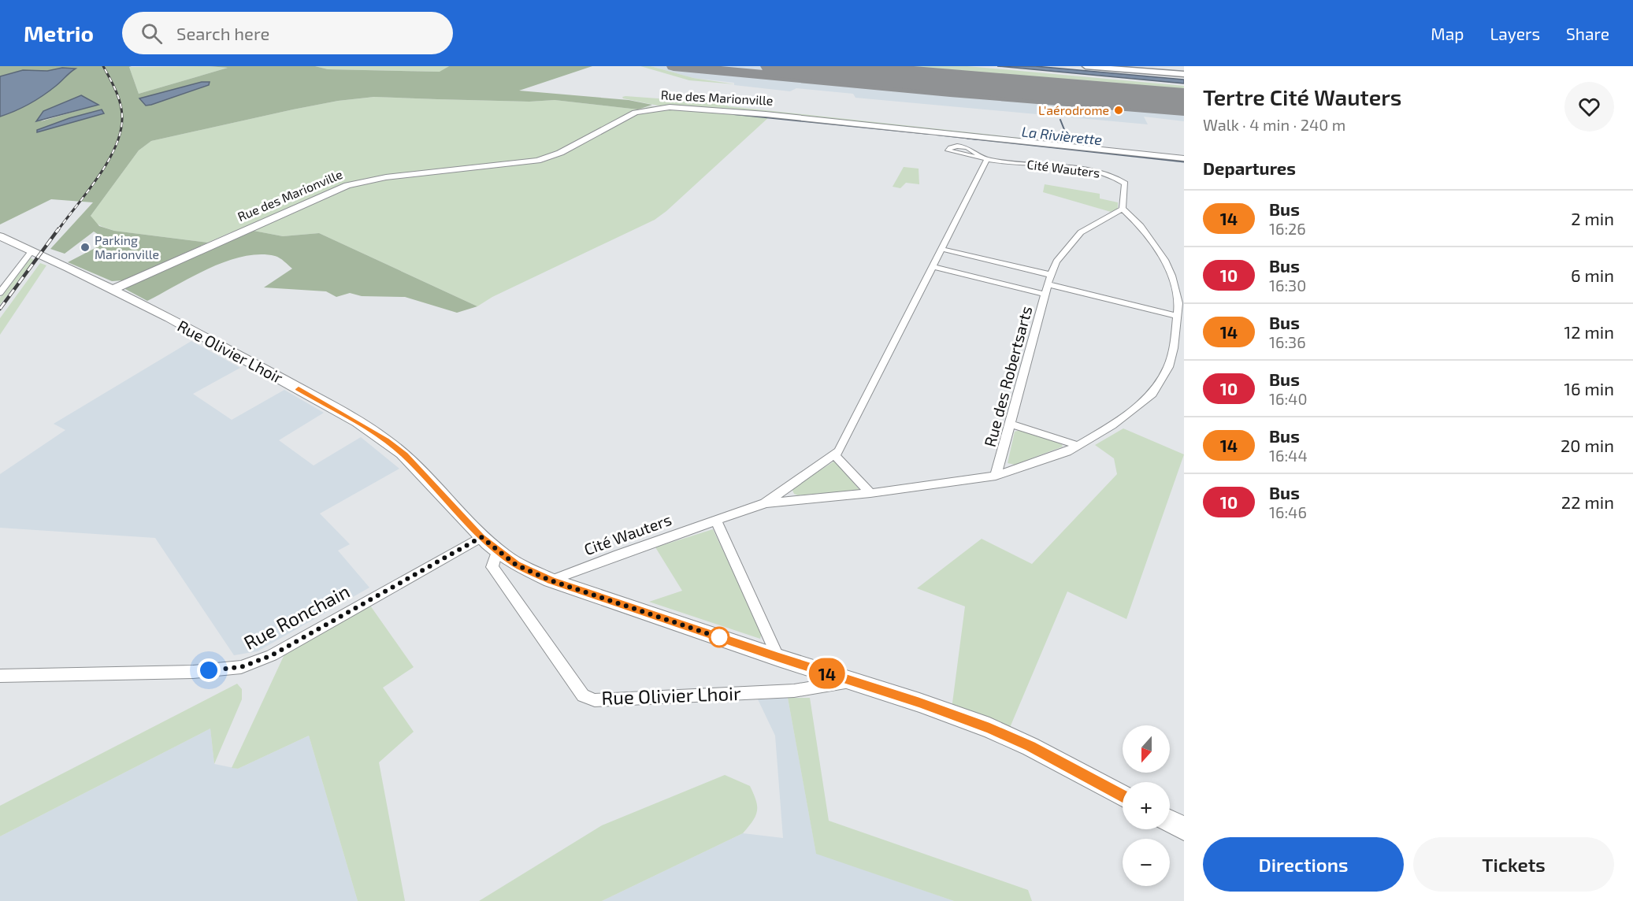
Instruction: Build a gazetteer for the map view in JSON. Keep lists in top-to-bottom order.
{
  "streets": {
    "street": [
      "Rue des Marionville",
      "Cité Wauters",
      "Rue Olivier Lhoir",
      "Rue des Robertsarts",
      "Rue Ronchain"
    ]
  },
  "crossings": [
    ["Rue des Marionville", "Rue Olivier Lhoir"],
    ["Cité Wauters", "Rue Olivier Lhoir"],
    ["Cité Wauters", "Rue des Robertsarts"],
    ["Rue Olivier Lhoir", "Rue Ronchain"]
  ],
  "water": ["La Rivièrette"],
  "places": ["L'aérodrome", "Parking Marionville"],
  "lines": ["bus line 14"],
  "north": "bottom",
  "page": {
    "header": "Metrio",
    "search": "Search here",
    "nav": ["Map", "Layers", "Share"],
    "on_map": "14",
    "heading": [
      ["Tertre Cité Wauters", "Walk · 4 min · 240 m"],
      "Departures"
    ],
    "list": [
      {
        "mark": "14",
        "name": "Bus",
        "note": "16:26",
        "value": "2 min"
      },
      {
        "mark": "10",
        "name": "Bus",
        "note": "16:30",
        "value": "6 min"
      },
      {
        "mark": "14",
        "name": "Bus",
        "note": "16:36",
        "value": "12 min"
      },
      {
        "mark": "10",
        "name": "Bus",
        "note": "16:40",
        "value": "16 min"
      },
      {
        "mark": "14",
        "name": "Bus",
        "note": "16:44",
        "value": "20 min"
      },
      {
        "mark": "10",
        "name": "Bus",
        "note": "16:46",
        "value": "22 min"
      }
    ],
    "map_buttons": ["+", "−"],
    "buttons": ["Directions", "Tickets"]
  }
}
